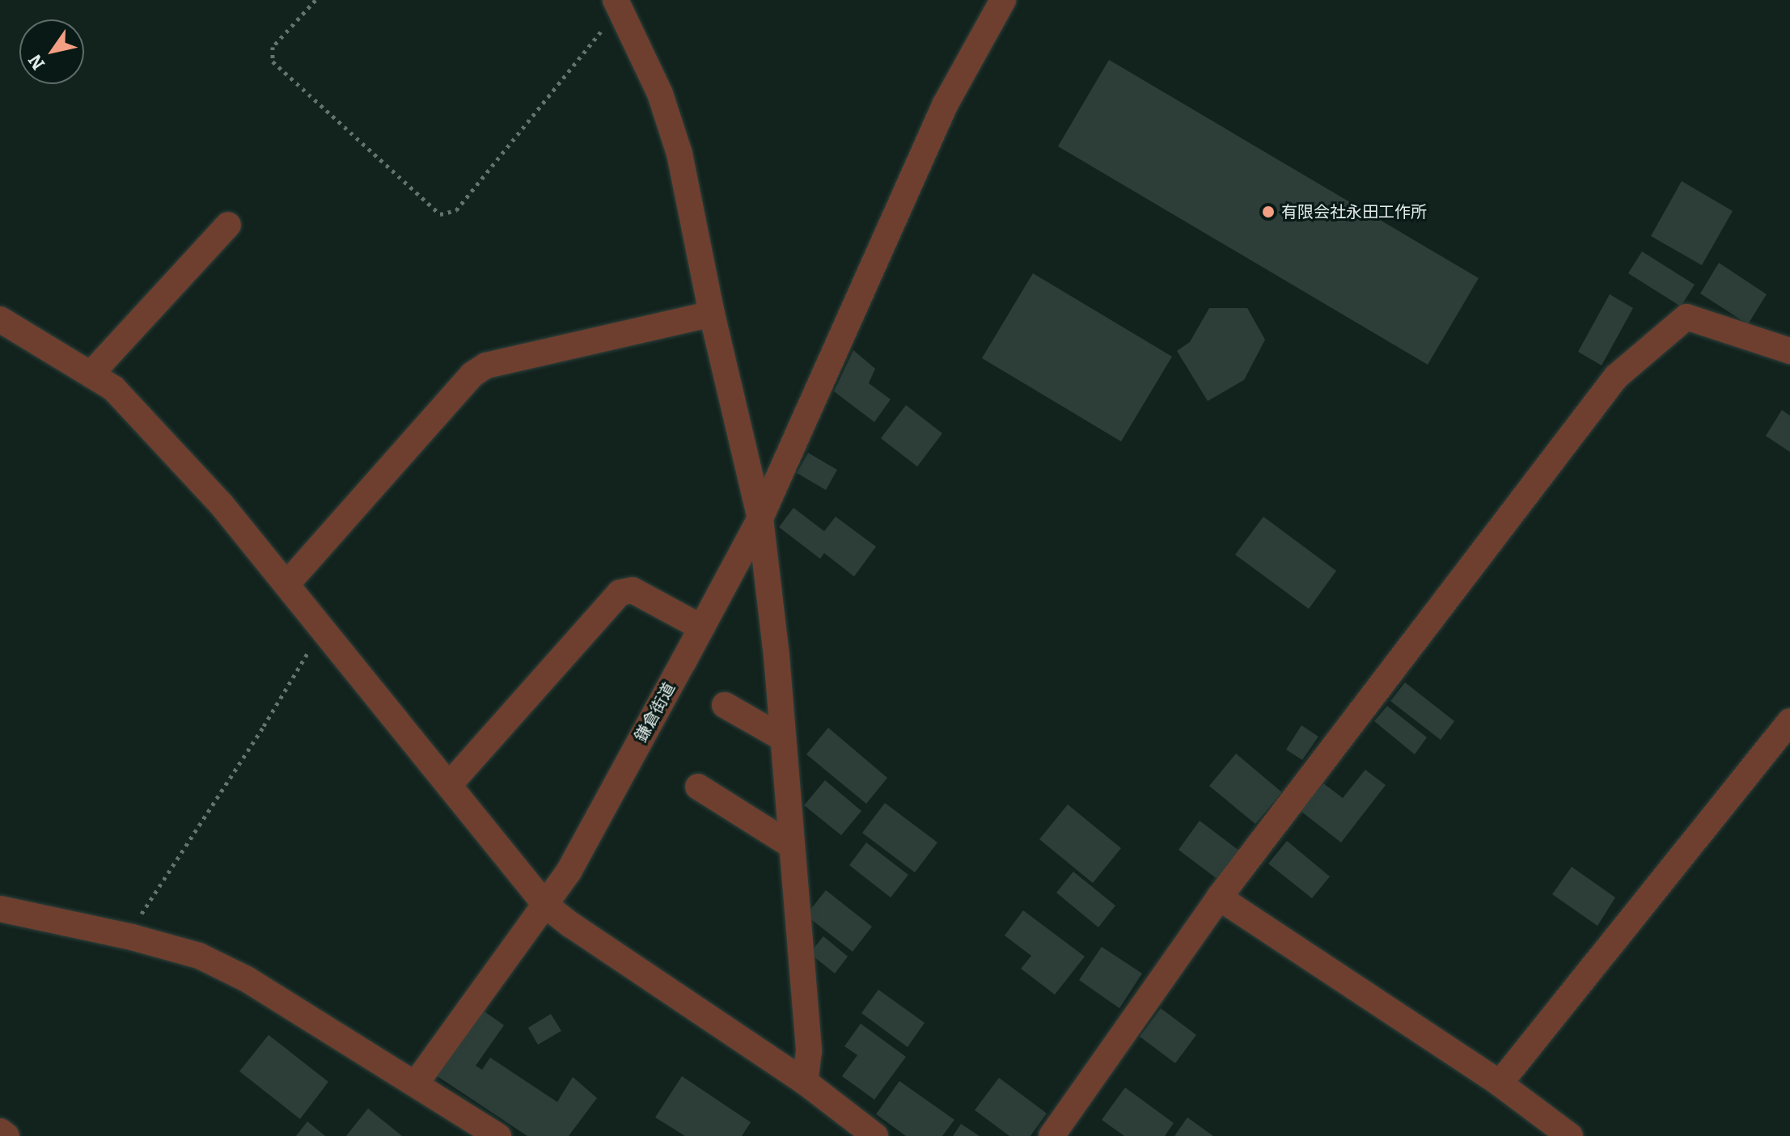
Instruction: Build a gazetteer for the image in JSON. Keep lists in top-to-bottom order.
{
  "streets": {
    "street": ["鎌倉街道"]
  },
  "places": ["有限会社永田工作所"],
  "north": "bottom left"
}
